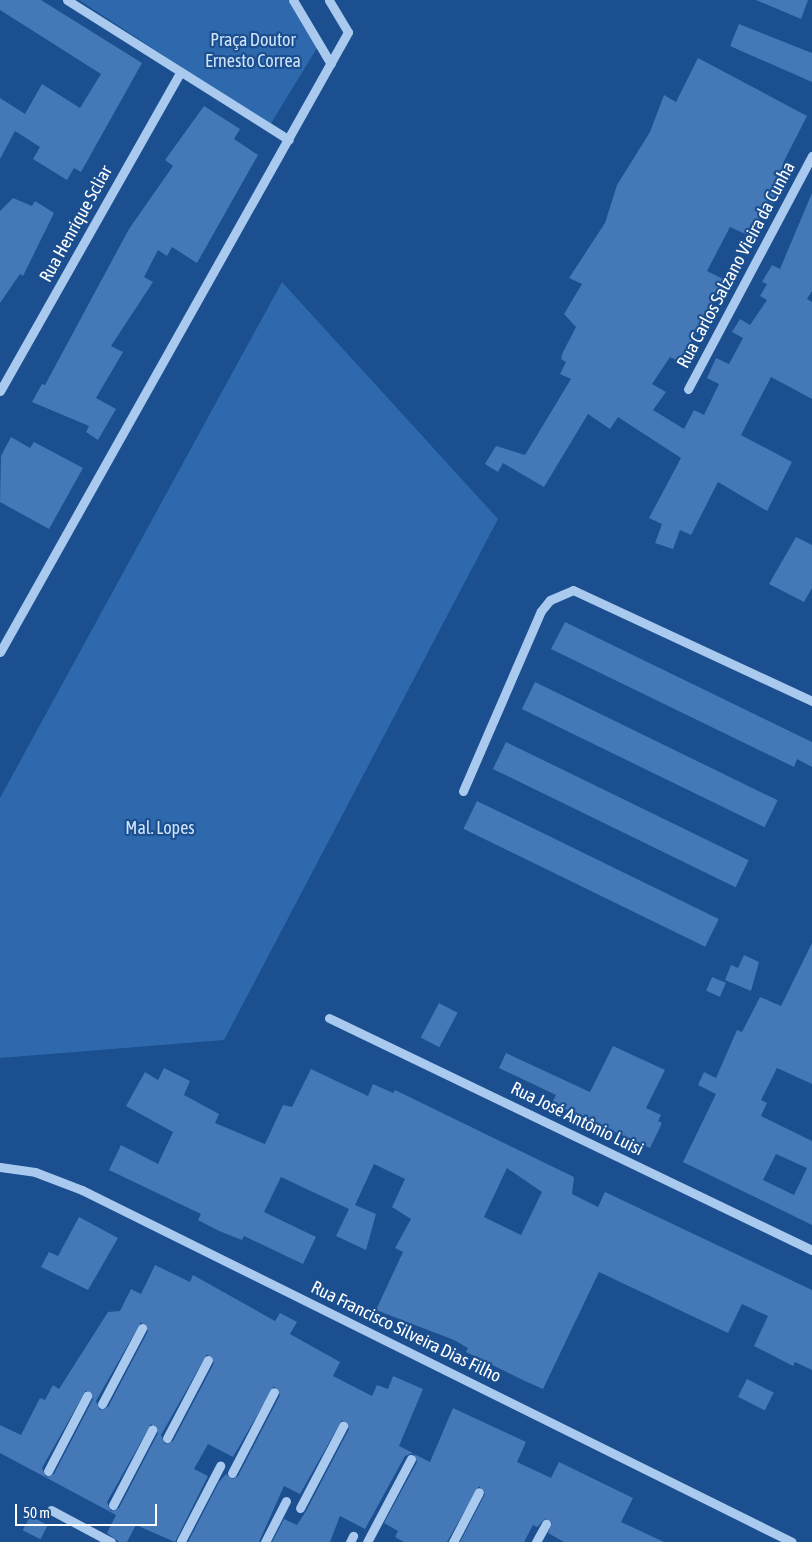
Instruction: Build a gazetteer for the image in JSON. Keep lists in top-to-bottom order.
{
  "streets": {
    "street": [
      "Rua Henrique Scliar",
      "Rua Carlos Salzano Vieira da Cunha",
      "Rua José Antônio Luisi",
      "Rua Francisco Silveira Dias Filho"
    ]
  },
  "parks": ["Praça Doutor Ernesto Correa", "Mal. Lopes"],
  "scale_bar": "50 m"
}
